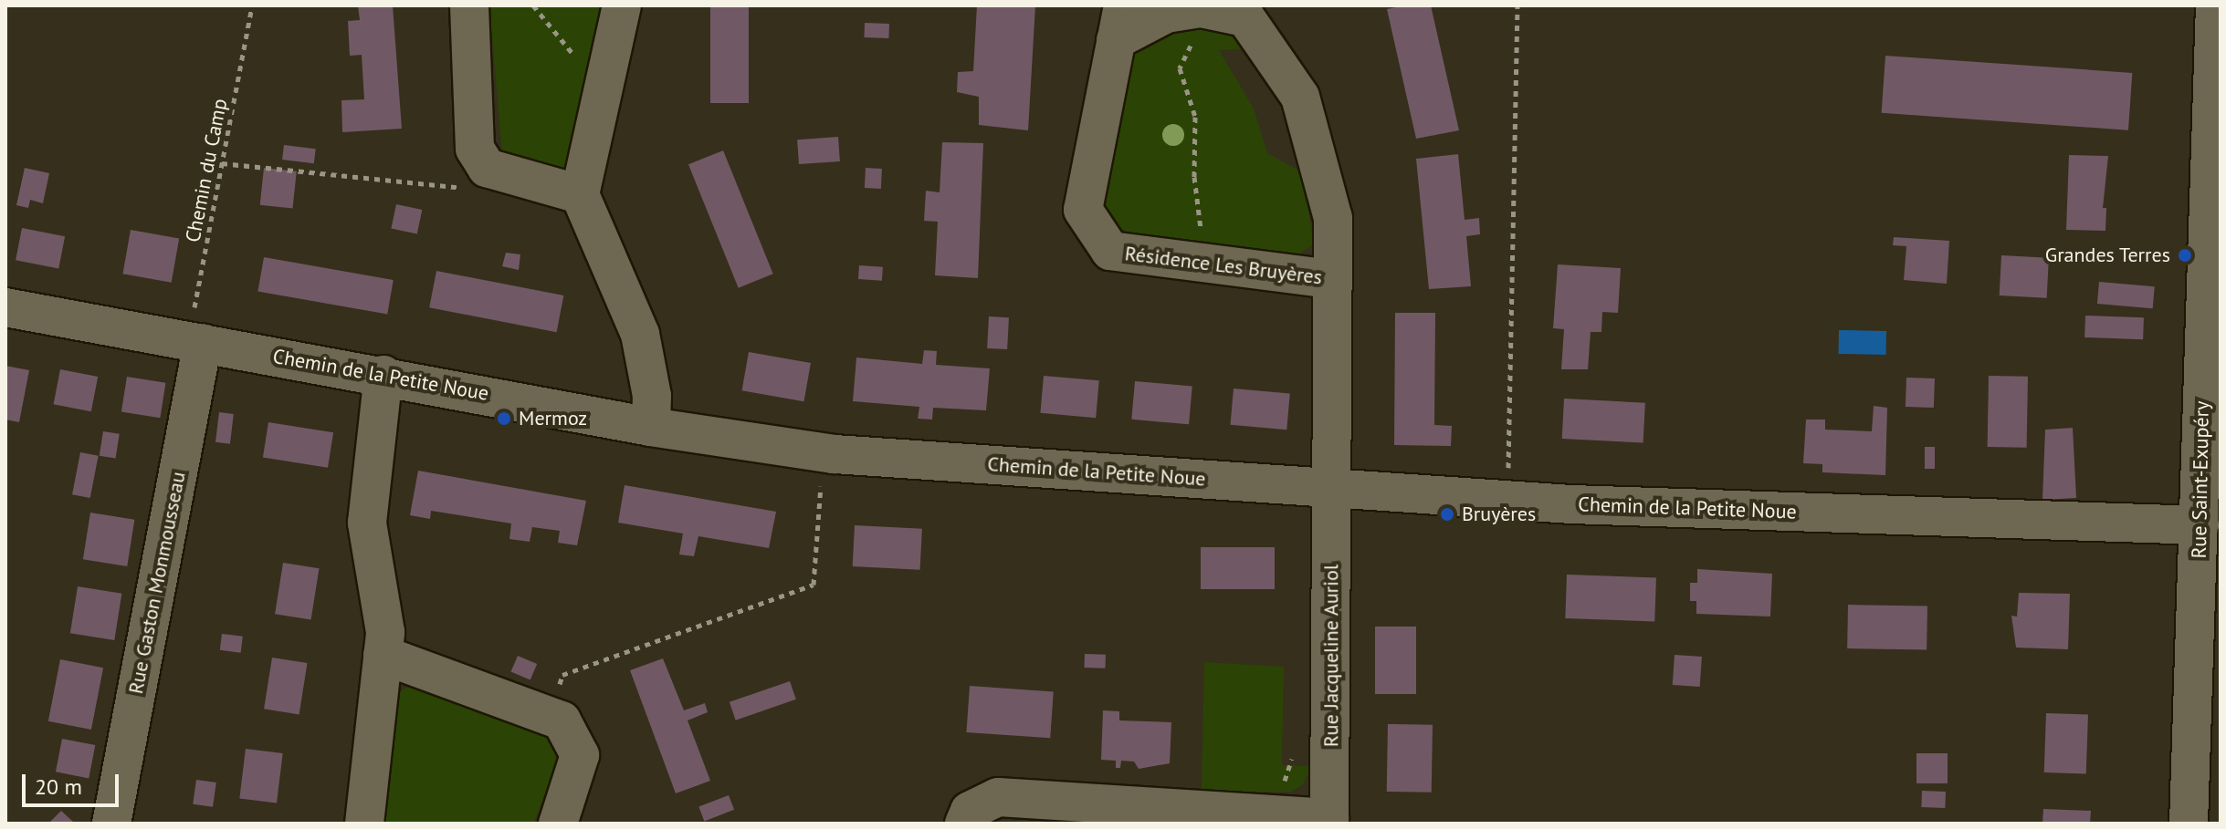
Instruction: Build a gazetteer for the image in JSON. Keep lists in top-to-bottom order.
{
  "streets": {
    "street": [
      "Résidence Les Bruyères",
      "Chemin de la Petite Noue",
      "Rue Saint-Exupéry",
      "Rue Gaston Monmousseau",
      "Rue Jacqueline Auriol"
    ],
    "path": ["Chemin du Camp"]
  },
  "crossings": [
    ["Chemin du Camp", "Chemin de la Petite Noue"],
    ["Chemin du Camp", "Rue Gaston Monmousseau"],
    ["Résidence Les Bruyères", "Chemin de la Petite Noue"],
    ["Résidence Les Bruyères", "Rue Jacqueline Auriol"],
    ["Chemin de la Petite Noue", "Rue Saint-Exupéry"],
    ["Chemin de la Petite Noue", "Rue Gaston Monmousseau"],
    ["Chemin de la Petite Noue", "Rue Jacqueline Auriol"]
  ],
  "places": ["Grandes Terres", "Mermoz", "Bruyères"],
  "scale_bar": "20 m"
}
